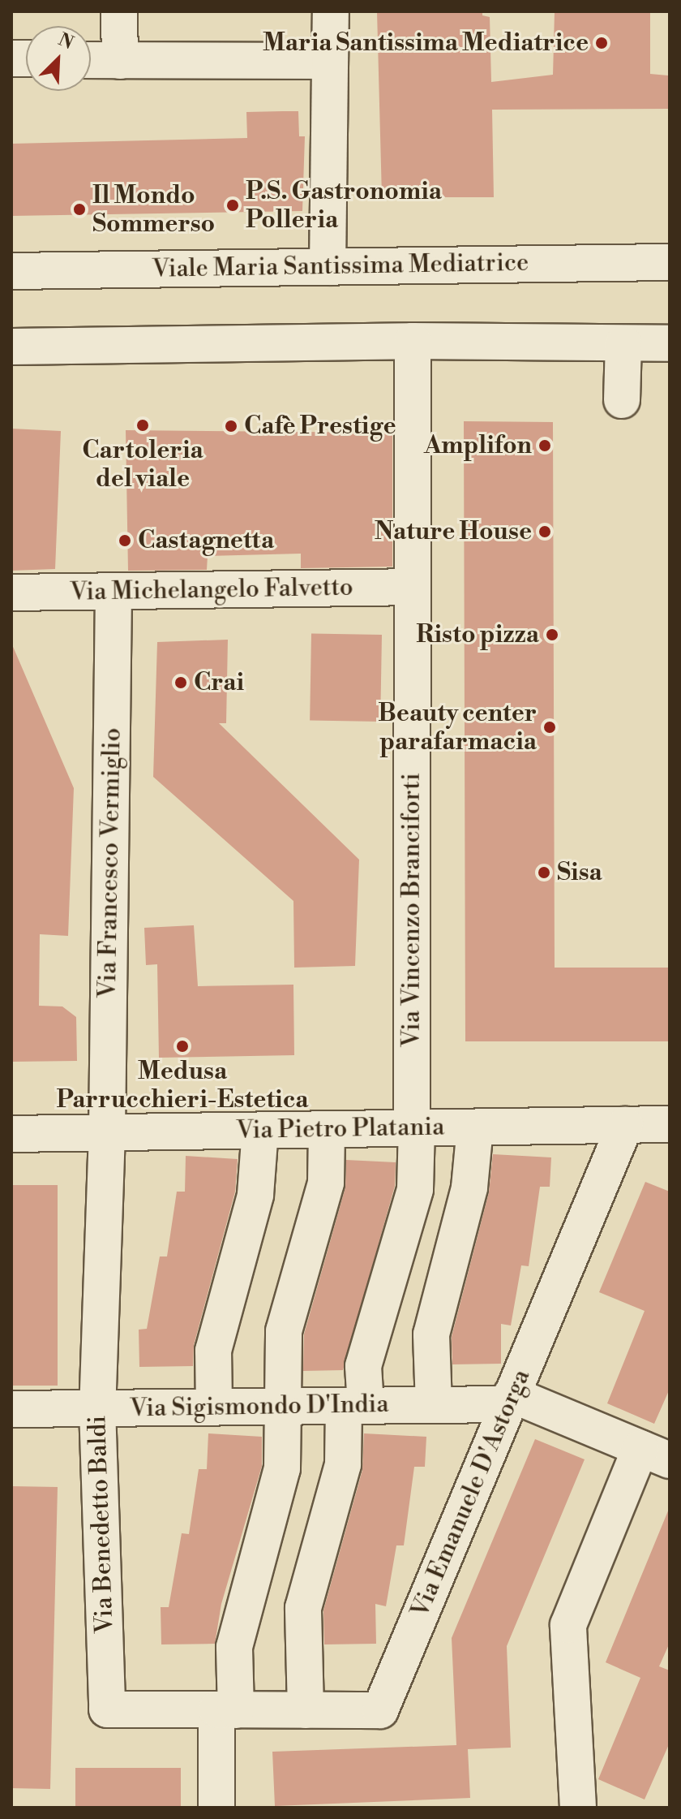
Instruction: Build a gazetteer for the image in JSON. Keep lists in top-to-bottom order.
{
  "streets": {
    "street": [
      "Viale Maria Santissima Mediatrice",
      "Via Michelangelo Falvetto",
      "Via Francesco Vermiglio",
      "Via Vincenzo Branciforti",
      "Via Pietro Platania",
      "Via Sigismondo D'India",
      "Via Emanuele D'Astorga",
      "Via Benedetto Baldi"
    ]
  },
  "crossings": [
    ["Via Michelangelo Falvetto", "Via Francesco Vermiglio"],
    ["Via Michelangelo Falvetto", "Via Vincenzo Branciforti"],
    ["Via Francesco Vermiglio", "Via Pietro Platania"],
    ["Via Francesco Vermiglio", "Via Benedetto Baldi"],
    ["Via Vincenzo Branciforti", "Via Pietro Platania"],
    ["Via Vincenzo Branciforti", "Via Sigismondo D'India"],
    ["Via Vincenzo Branciforti", "Via Emanuele D'Astorga"],
    ["Via Pietro Platania", "Via Emanuele D'Astorga"],
    ["Via Pietro Platania", "Via Benedetto Baldi"],
    ["Via Sigismondo D'India", "Via Emanuele D'Astorga"],
    ["Via Sigismondo D'India", "Via Benedetto Baldi"],
    ["Via Emanuele D'Astorga", "Via Benedetto Baldi"]
  ],
  "places": [
    "Maria Santissima Mediatrice",
    "P.S. Gastronomia Polleria",
    "Il Mondo Sommerso",
    "Cartoleria del viale",
    "Cafè Prestige",
    "Amplifon",
    "Nature House",
    "Castagnetta",
    "Risto pizza",
    "Crai",
    "Beauty center parafarmacia",
    "Sisa",
    "Medusa Parrucchieri-Estetica"
  ],
  "north": "top right"
}
